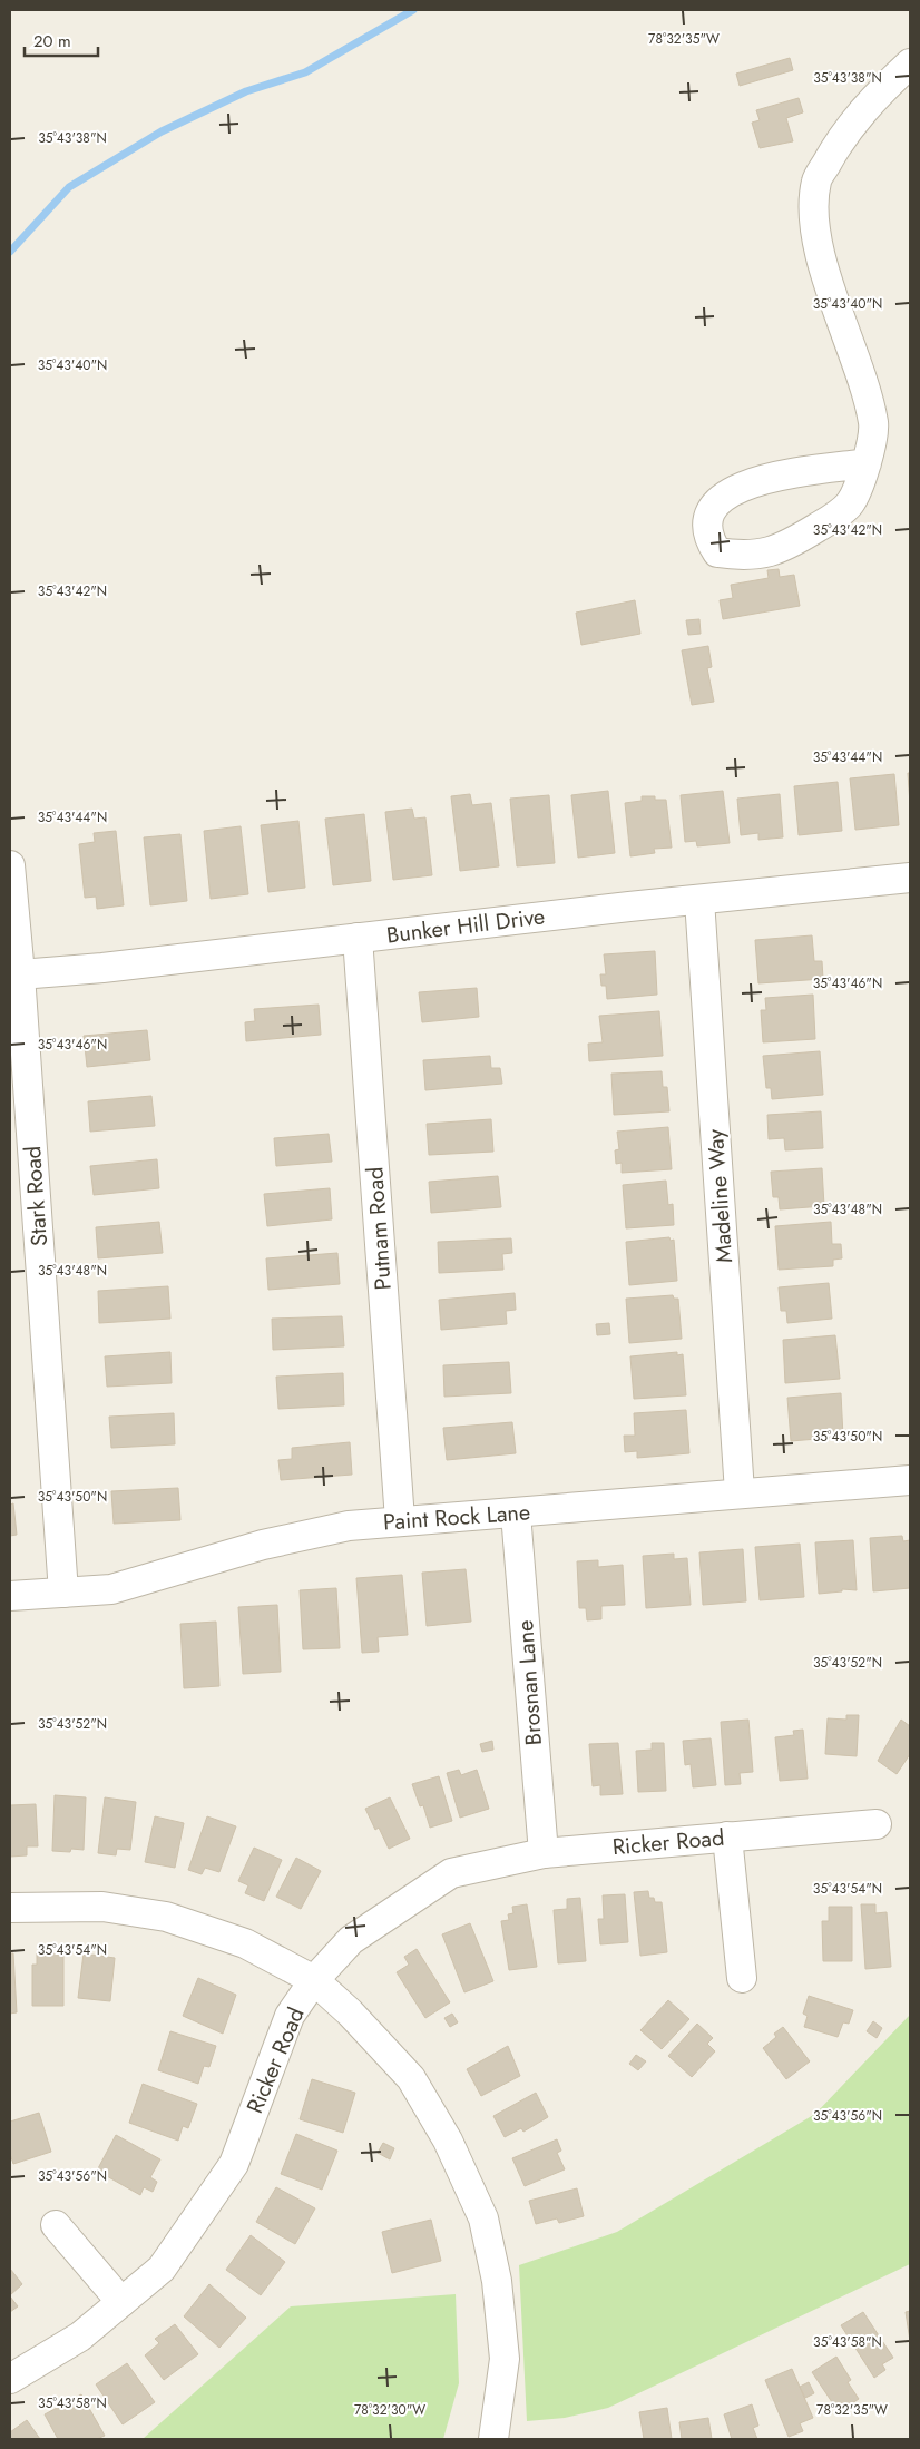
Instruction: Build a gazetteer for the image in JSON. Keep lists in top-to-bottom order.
{
  "streets": {
    "street": [
      "Bunker Hill Drive",
      "Stark Road",
      "Madeline Way",
      "Putnam Road",
      "Paint Rock Lane",
      "Brosnan Lane",
      "Ricker Road"
    ]
  },
  "crossings": [
    ["Bunker Hill Drive", "Stark Road"],
    ["Bunker Hill Drive", "Madeline Way"],
    ["Bunker Hill Drive", "Putnam Road"],
    ["Stark Road", "Paint Rock Lane"],
    ["Madeline Way", "Paint Rock Lane"],
    ["Putnam Road", "Paint Rock Lane"],
    ["Paint Rock Lane", "Brosnan Lane"],
    ["Brosnan Lane", "Ricker Road"]
  ],
  "scale_bar": "20 m",
  "coordinates": [
    "78°32'35\"W",
    "35°43'38\"N",
    "35°43'40\"N",
    "35°43'42\"N",
    "35°43'44\"N",
    "35°43'46\"N",
    "35°43'48\"N",
    "35°43'50\"N",
    "35°43'52\"N",
    "35°43'54\"N",
    "35°43'56\"N",
    "35°43'58\"N",
    "78°32'30\"W"
  ]
}
